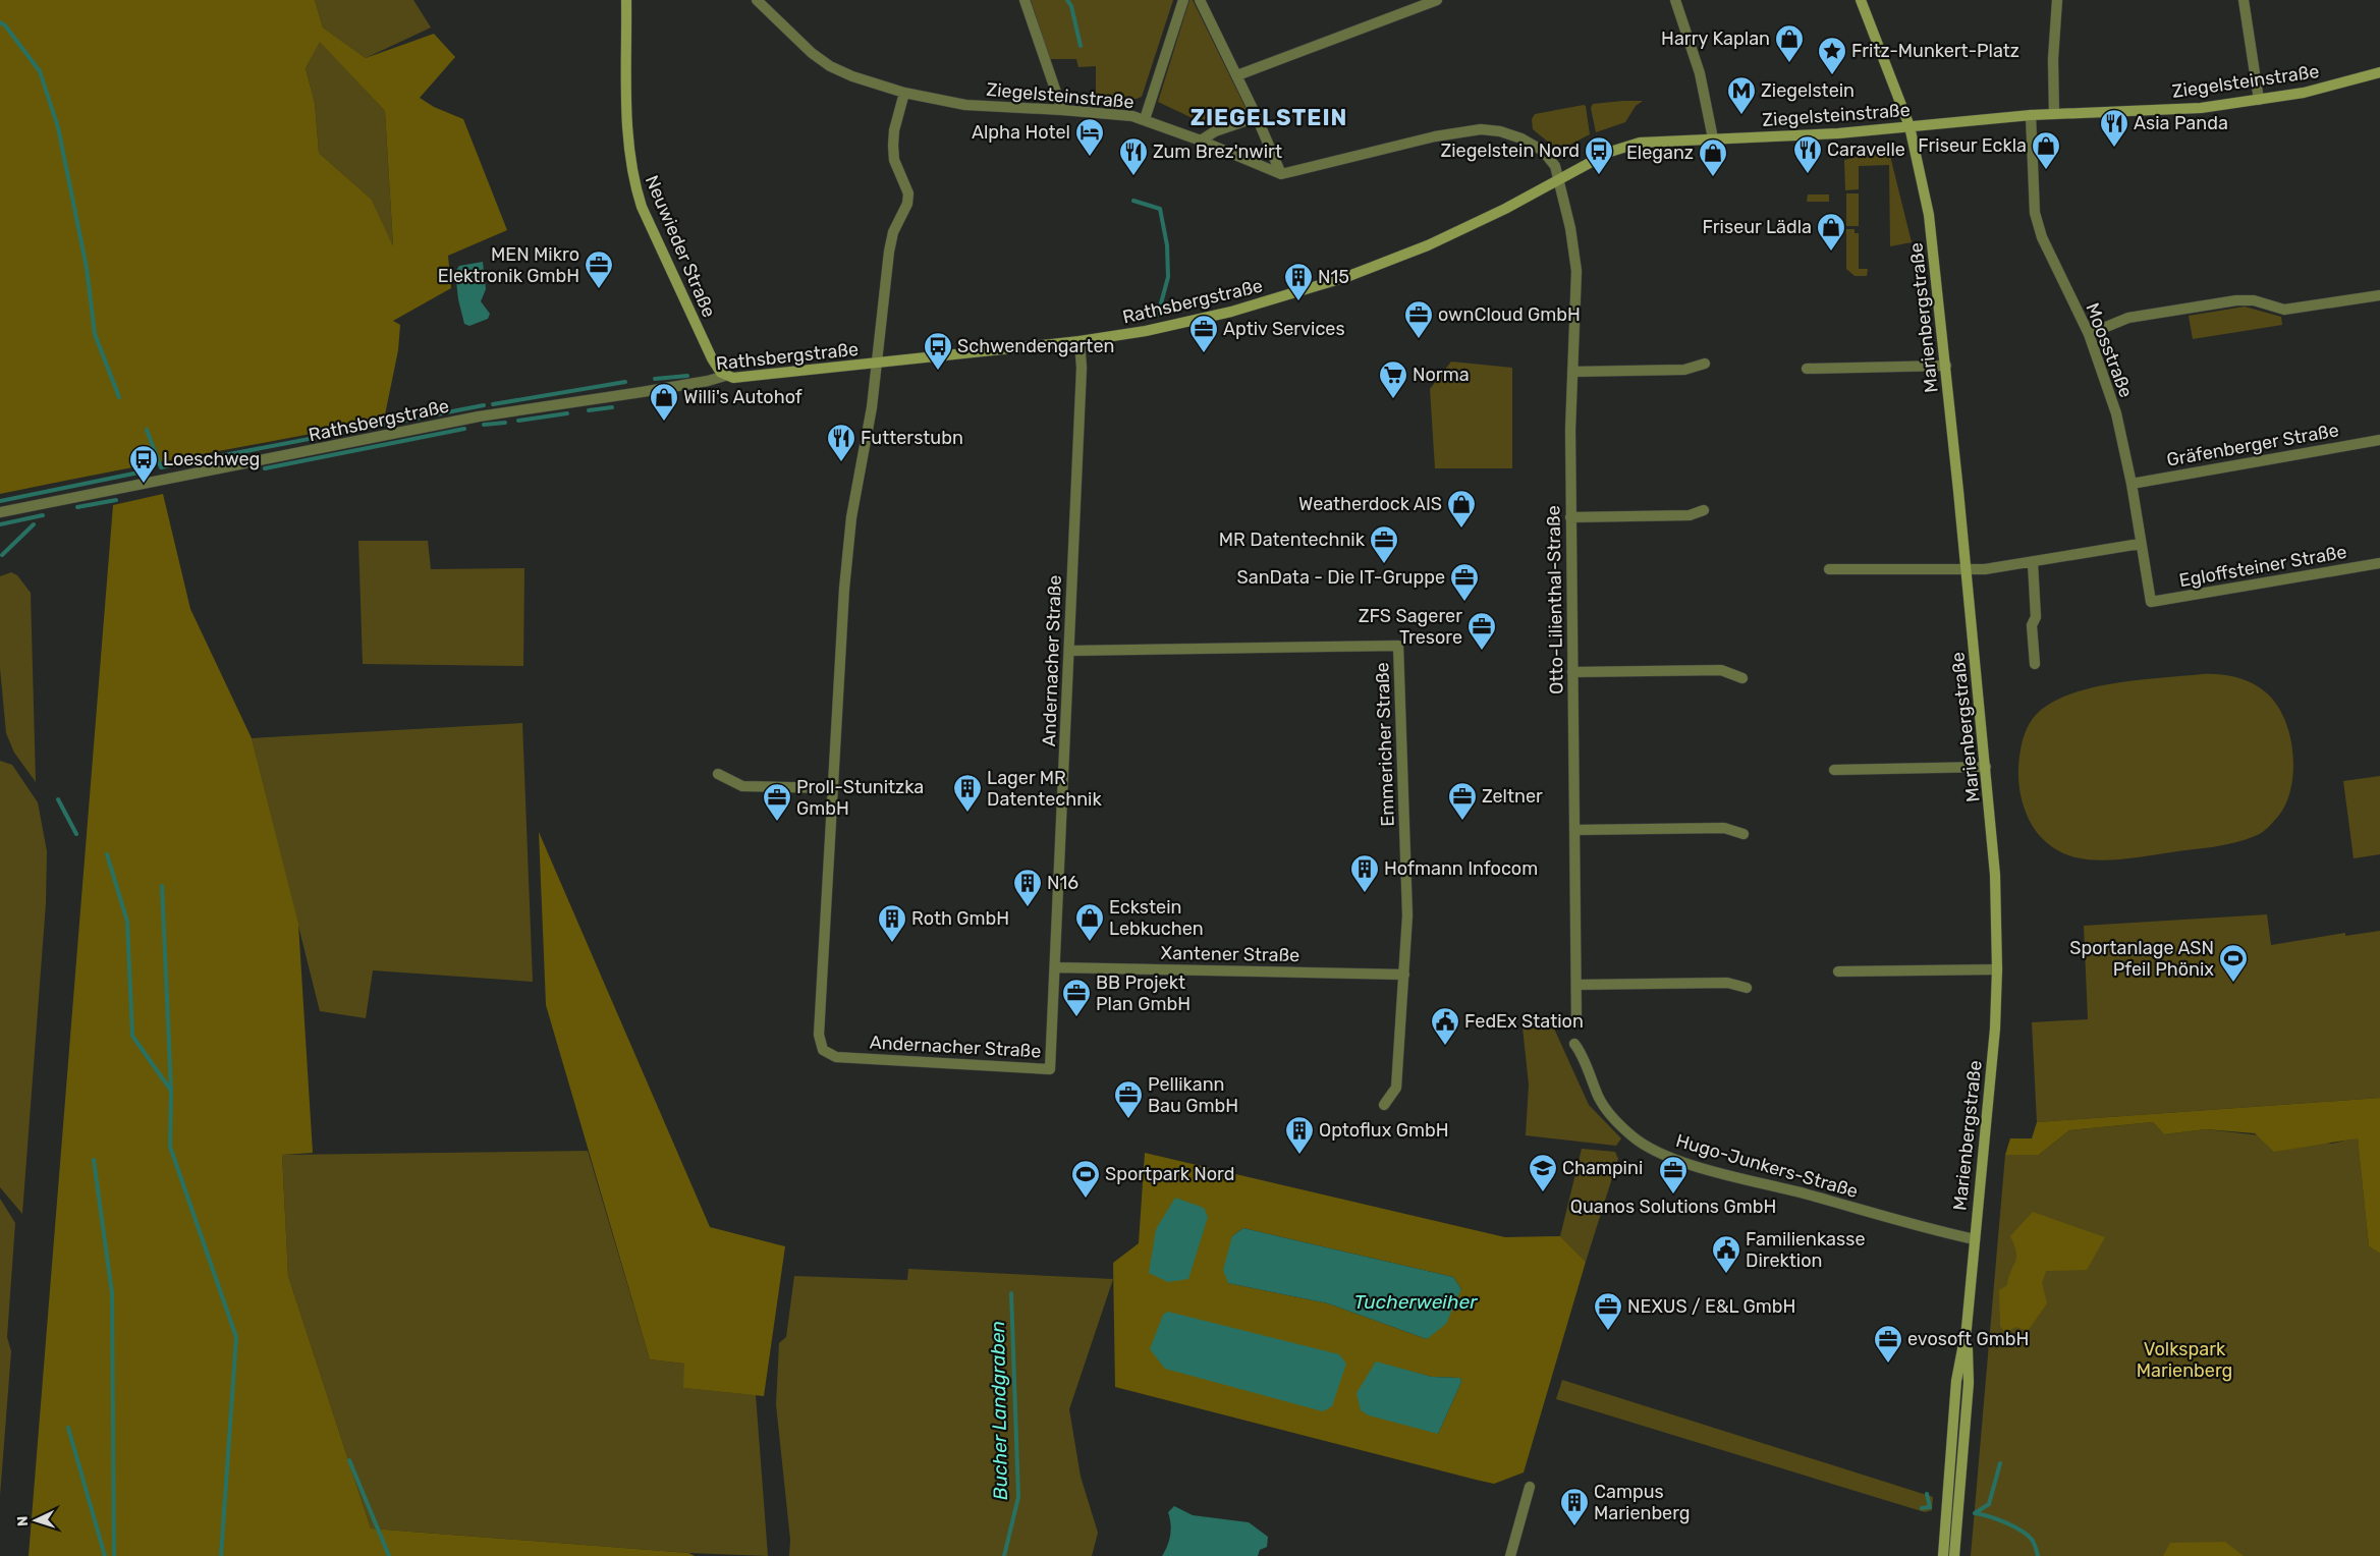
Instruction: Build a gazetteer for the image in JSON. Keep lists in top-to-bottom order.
{
  "streets": {
    "main road": [
      "Ziegelsteinstraße",
      "Neuwieder Straße",
      "Rathsbergstraße",
      "Marienbergstraße"
    ],
    "street": [
      "Moosstraße",
      "Gräfenberger Straße",
      "Egloffsteiner Straße",
      "Otto-Lilienthal-Straße",
      "Andernacher Straße",
      "Emmericher Straße",
      "Xantener Straße",
      "Hugo-Junkers-Straße"
    ]
  },
  "crossings": [
    ["Ziegelsteinstraße", "Rathsbergstraße"],
    ["Ziegelsteinstraße", "Marienbergstraße"],
    ["Ziegelsteinstraße", "Moosstraße"],
    ["Ziegelsteinstraße", "Otto-Lilienthal-Straße"],
    ["Neuwieder Straße", "Rathsbergstraße"],
    ["Rathsbergstraße", "Otto-Lilienthal-Straße"],
    ["Rathsbergstraße", "Andernacher Straße"],
    ["Marienbergstraße", "Hugo-Junkers-Straße"],
    ["Moosstraße", "Gräfenberger Straße"],
    ["Moosstraße", "Egloffsteiner Straße"],
    ["Andernacher Straße", "Emmericher Straße"],
    ["Andernacher Straße", "Xantener Straße"],
    ["Emmericher Straße", "Xantener Straße"]
  ],
  "districts": ["ZIEGELSTEIN"],
  "water": ["Tucherweiher", "Bucher Landgraben"],
  "parks": ["Volkspark Marienberg"],
  "places": {
    "shop": [
      "Harry Kaplan",
      "Friseur Eckla",
      "Eleganz",
      "Friseur Lädla",
      "Willi's Autohof",
      "Weatherdock AIS",
      "Eckstein Lebkuchen"
    ],
    "place": ["Fritz-Munkert-Platz"],
    "metro station": ["Ziegelstein"],
    "restaurant": [
      "Asia Panda",
      "Caravelle",
      "Zum Brez'nwirt",
      "Futterstubn"
    ],
    "hotel": ["Alpha Hotel"],
    "bus stop": ["Ziegelstein Nord", "Schwendengarten", "Loeschweg"],
    "office": [
      "MEN Mikro Elektronik GmbH",
      "ownCloud GmbH",
      "Aptiv Services",
      "MR Datentechnik",
      "SanData - Die IT-Gruppe",
      "ZFS Sagerer Tresore",
      "Zeltner",
      "Proll-Stunitzka GmbH",
      "BB Projekt Plan GmbH",
      "Pellikann Bau GmbH",
      "Quanos Solutions GmbH",
      "NEXUS / E&L GmbH",
      "evosoft GmbH"
    ],
    "building": [
      "N15",
      "Lager MR Datentechnik",
      "Hofmann Infocom",
      "N16",
      "Roth GmbH",
      "Optoflux GmbH",
      "Campus Marienberg"
    ],
    "supermarket": ["Norma"],
    "sports": ["Sportanlage ASN Pfeil Phönix", "Sportpark Nord"],
    "public building": ["FedEx Station", "Familienkasse Direktion"],
    "school or university": ["Champini"]
  },
  "north": "left"
}
